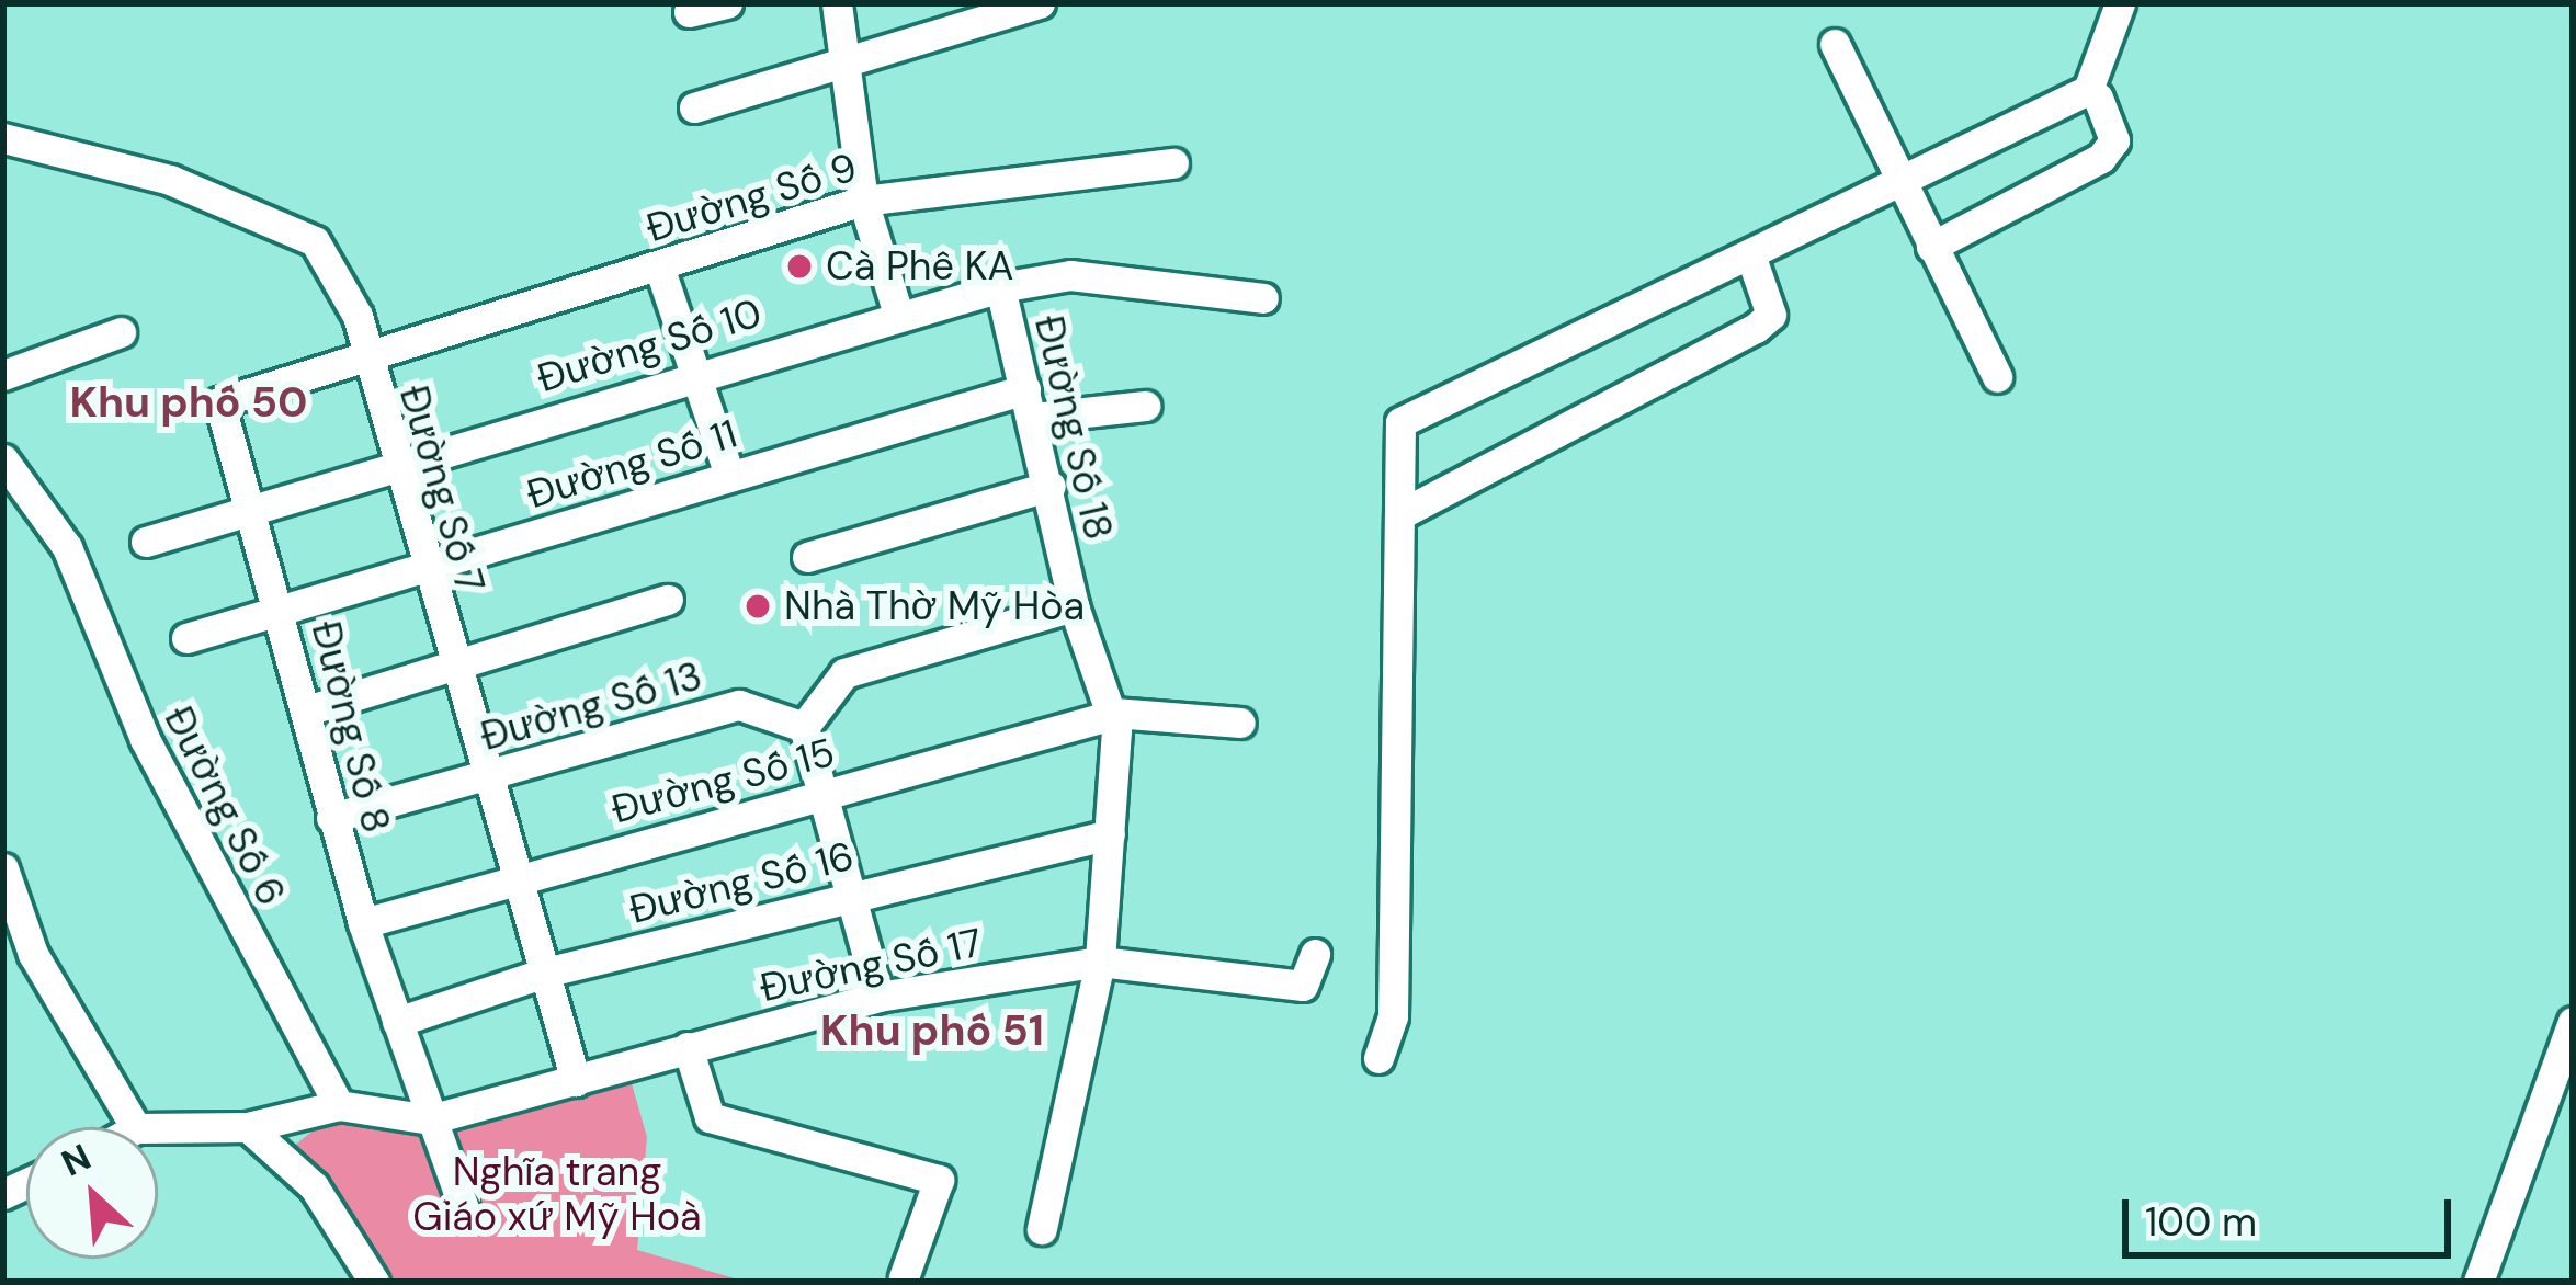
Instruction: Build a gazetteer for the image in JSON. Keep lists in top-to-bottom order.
{
  "streets": {
    "street": [
      "Đường Số 9",
      "Đường Số 10",
      "Đường Số 18",
      "Đường Số 11",
      "Đường Số 7",
      "Đường Số 13",
      "Đường Số 8",
      "Đường Số 15",
      "Đường Số 6",
      "Đường Số 16",
      "Đường Số 17"
    ]
  },
  "crossings": [
    ["Đường Số 9", "Đường Số 7"],
    ["Đường Số 9", "Đường Số 8"],
    ["Đường Số 10", "Đường Số 18"],
    ["Đường Số 10", "Đường Số 7"],
    ["Đường Số 10", "Đường Số 8"],
    ["Đường Số 18", "Đường Số 11"],
    ["Đường Số 18", "Đường Số 15"],
    ["Đường Số 18", "Đường Số 16"],
    ["Đường Số 18", "Đường Số 17"],
    ["Đường Số 11", "Đường Số 7"],
    ["Đường Số 11", "Đường Số 8"],
    ["Đường Số 7", "Đường Số 13"],
    ["Đường Số 7", "Đường Số 8"],
    ["Đường Số 7", "Đường Số 15"],
    ["Đường Số 7", "Đường Số 16"],
    ["Đường Số 7", "Đường Số 17"],
    ["Đường Số 13", "Đường Số 8"],
    ["Đường Số 8", "Đường Số 15"],
    ["Đường Số 8", "Đường Số 16"],
    ["Đường Số 8", "Đường Số 17"]
  ],
  "districts": ["Khu phố 50", "Khu phố 51"],
  "parks": ["Nghĩa trang Giáo xứ Mỹ Hoà"],
  "places": ["Cà Phê KA", "Nhà Thờ Mỹ Hòa"],
  "scale_bar": "100 m",
  "north": "top left"
}
